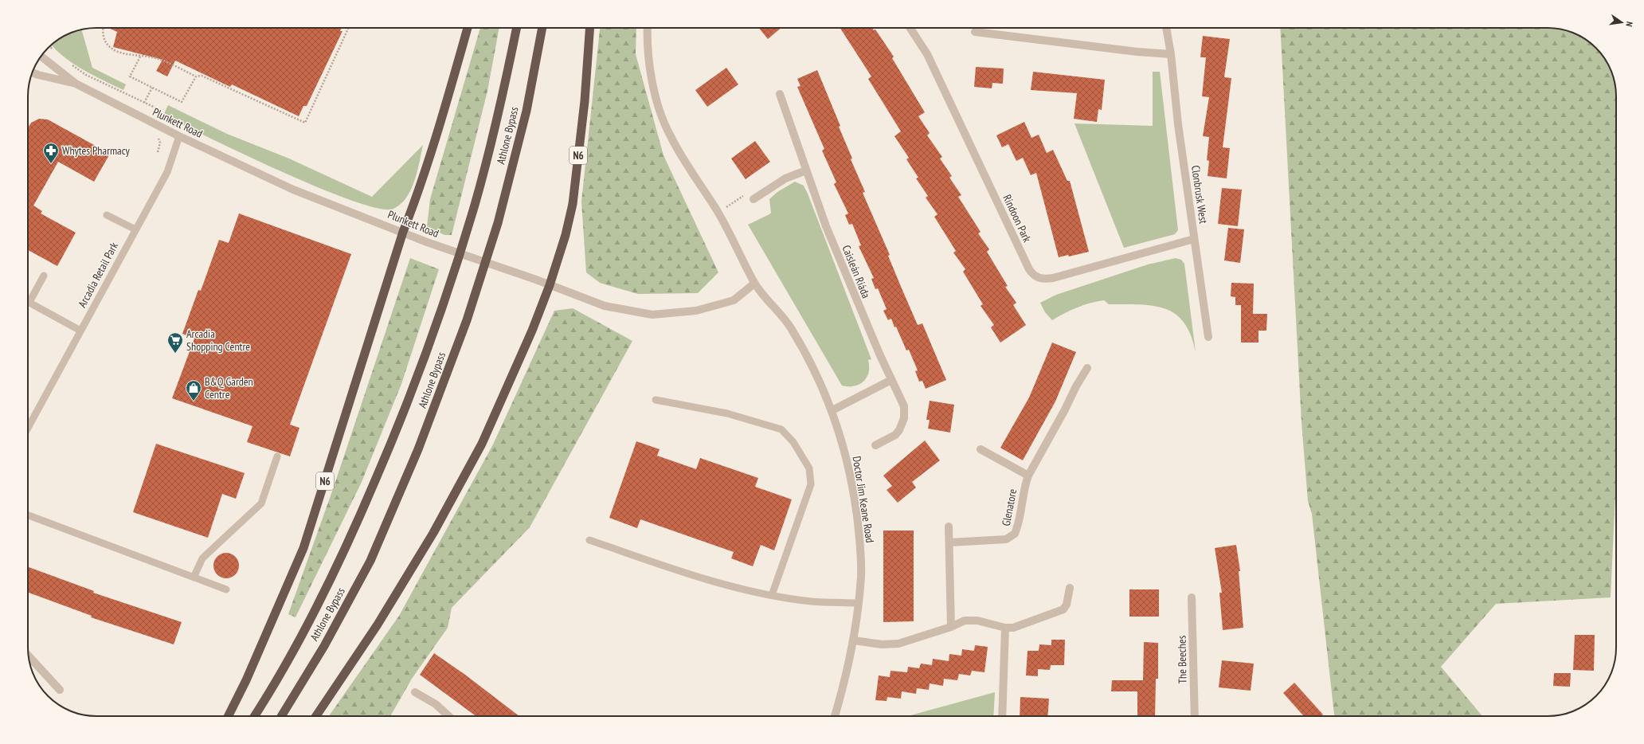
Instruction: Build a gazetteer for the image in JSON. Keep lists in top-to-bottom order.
{
  "streets": {
    "highway": ["Athlone Bypass", "N6"],
    "street": [
      "Plunkett Road",
      "Clonbrusk West",
      "Rindoon Park",
      "Caisleán Riáda",
      "Doctor Jim Keane Road",
      "Glenatore",
      "The Beeches"
    ],
    "lane": ["Arcadia Retail Park"]
  },
  "crossings": [
    ["Plunkett Road", "N6"],
    ["Plunkett Road", "Arcadia Retail Park"],
    ["Plunkett Road", "Doctor Jim Keane Road"],
    ["Clonbrusk West", "Rindoon Park"]
  ],
  "places": {
    "pharmacy": ["Whytes Pharmacy"],
    "supermarket": ["Arcadia Shopping Centre"],
    "shop": ["B&Q Garden Centre"]
  },
  "north": "right"
}
